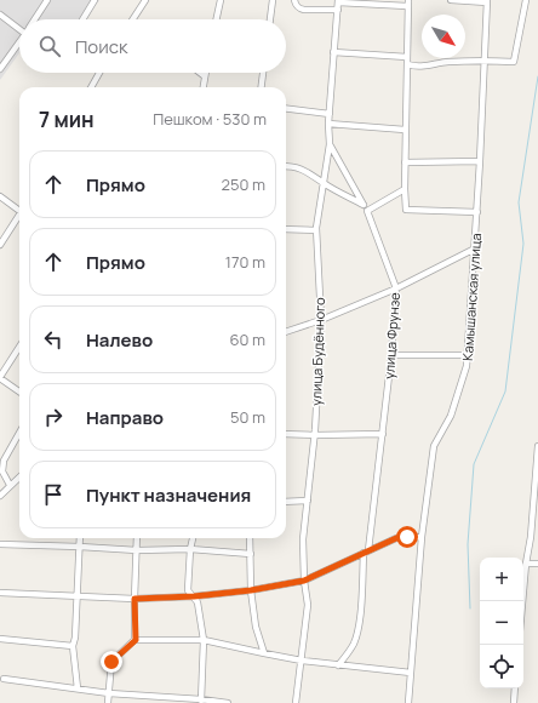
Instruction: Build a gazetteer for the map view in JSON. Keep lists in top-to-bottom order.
{
  "streets": {
    "street": ["Камышанская улица", "улица Фрунзе", "улица Будённого"]
  },
  "crossings": [
    ["улица Фрунзе", "улица Будённого"]
  ],
  "north": "bottom right",
  "page": {
    "search": "Поиск",
    "heading": ["7 мин", "Пешком · 530 m"],
    "list": [
      ["Прямо", "250 m"],
      ["Прямо", "170 m"],
      ["Налево", "60 m"],
      ["Направо", "50 m"],
      "Пункт назначения"
    ],
    "map_buttons": ["+", "−"]
  }
}
